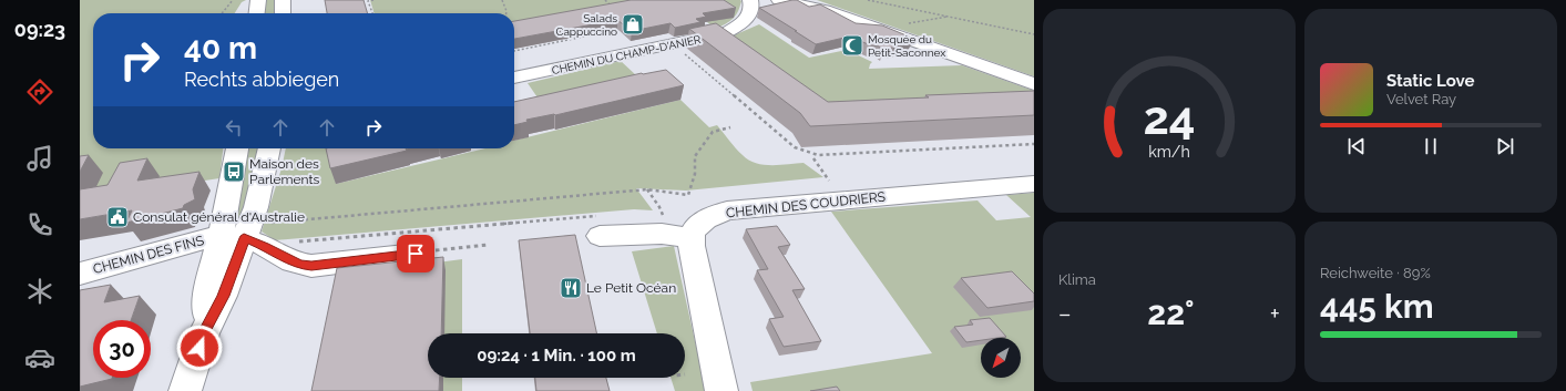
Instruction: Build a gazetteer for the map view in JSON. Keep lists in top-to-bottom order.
{
  "streets": {
    "street": ["CHEMIN DU CHAMP-D'ANIER", "CHEMIN DES COUDRIERS", "CHEMIN DES FINS"]
  },
  "places": {
    "shop": ["Salads Cappuccino"],
    "mosque": ["Mosquée du Petit-Saconnex"],
    "bus stop": ["Maison des Parlements"],
    "public building": ["Consulat général d'Australie"],
    "restaurant": ["Le Petit Océan"]
  },
  "north": "bottom left",
  "page": {
    "tabs": "09:23",
    "turn": ["40 m", "Rechts abbiegen"],
    "song": ["Static Love", "Velvet Ray"],
    "tile": [
      "Klima",
      ["Reichweite · 89%", "445 km"]
    ],
    "heat": ["−", "22°", "+"],
    "limit": "30",
    "trip": "09:24 · 1 Min. · 100 m",
    "gauge": ["24", "km/h"]
  }
}
